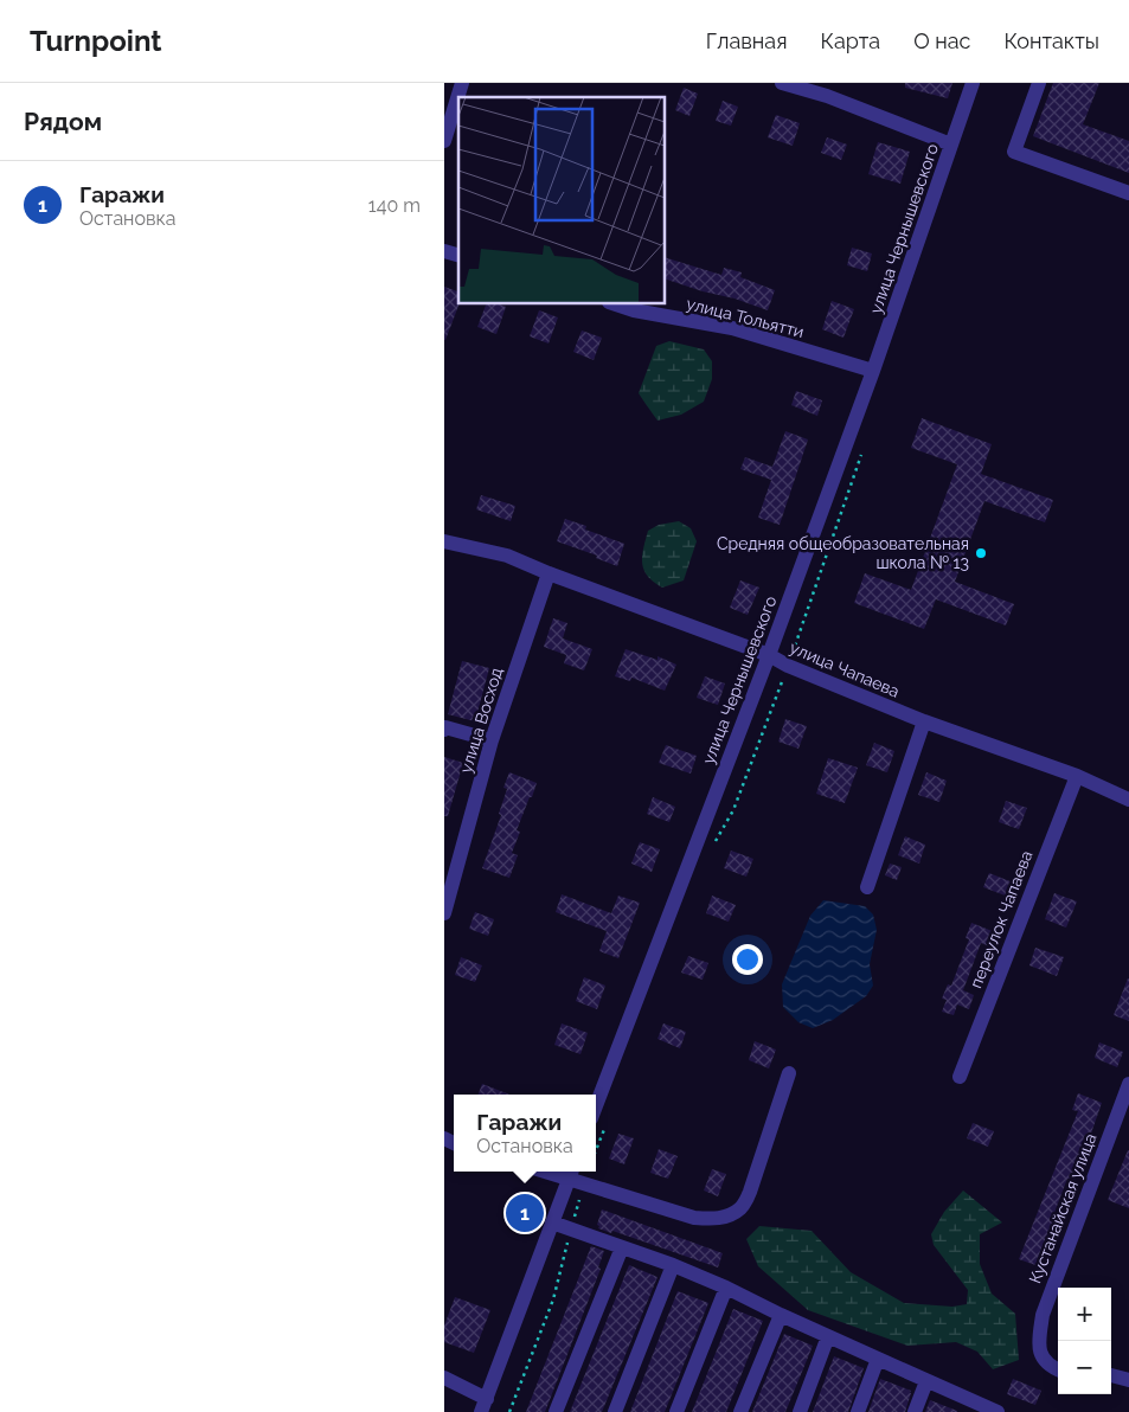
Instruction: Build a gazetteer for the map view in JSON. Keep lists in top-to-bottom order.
{
  "streets": {
    "street": [
      "улица Чернышевского",
      "улица Тольятти",
      "улица Чапаева",
      "улица Восход",
      "переулок Чапаева",
      "Кустанайская улица"
    ]
  },
  "crossings": [
    ["улица Чернышевского", "улица Тольятти"],
    ["улица Чернышевского", "улица Чапаева"],
    ["улица Чапаева", "улица Восход"],
    ["улица Чапаева", "переулок Чапаева"]
  ],
  "places": ["Средняя общеобразовательная школа № 13"],
  "page": {
    "header": "Turnpoint",
    "nav": [
      "Главная",
      "Карта",
      "О нас",
      "Контакты"
    ],
    "heading": "Рядом",
    "list": [
      {
        "mark": "1",
        "name": "Гаражи",
        "note": "Остановка",
        "value": "140 m"
      }
    ],
    "popup": ["Гаражи", "Остановка"],
    "pins": "1",
    "map_buttons": ["+", "−"]
  }
}
